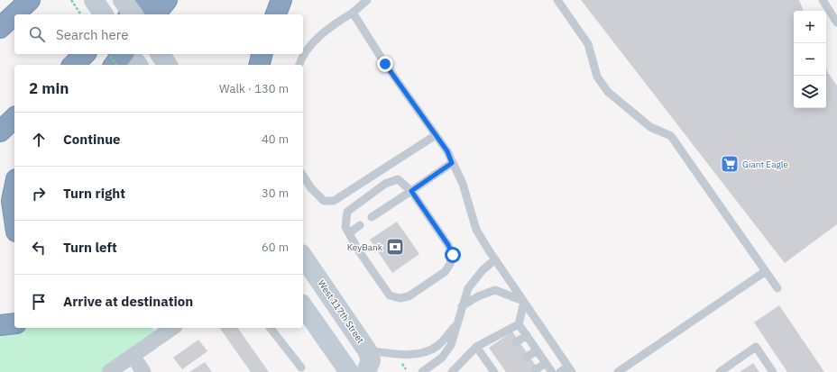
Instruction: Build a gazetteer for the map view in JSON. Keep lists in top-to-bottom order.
{
  "streets": {
    "main road": ["West 117th Street"]
  },
  "places": {
    "supermarket": ["Giant Eagle"],
    "bank": ["KeyBank"]
  },
  "page": {
    "map_buttons": ["+", "−"],
    "search": "Search here",
    "heading": ["2 min", "Walk · 130 m"],
    "list": [
      ["Continue", "40 m"],
      ["Turn right", "30 m"],
      ["Turn left", "60 m"],
      "Arrive at destination"
    ]
  }
}
